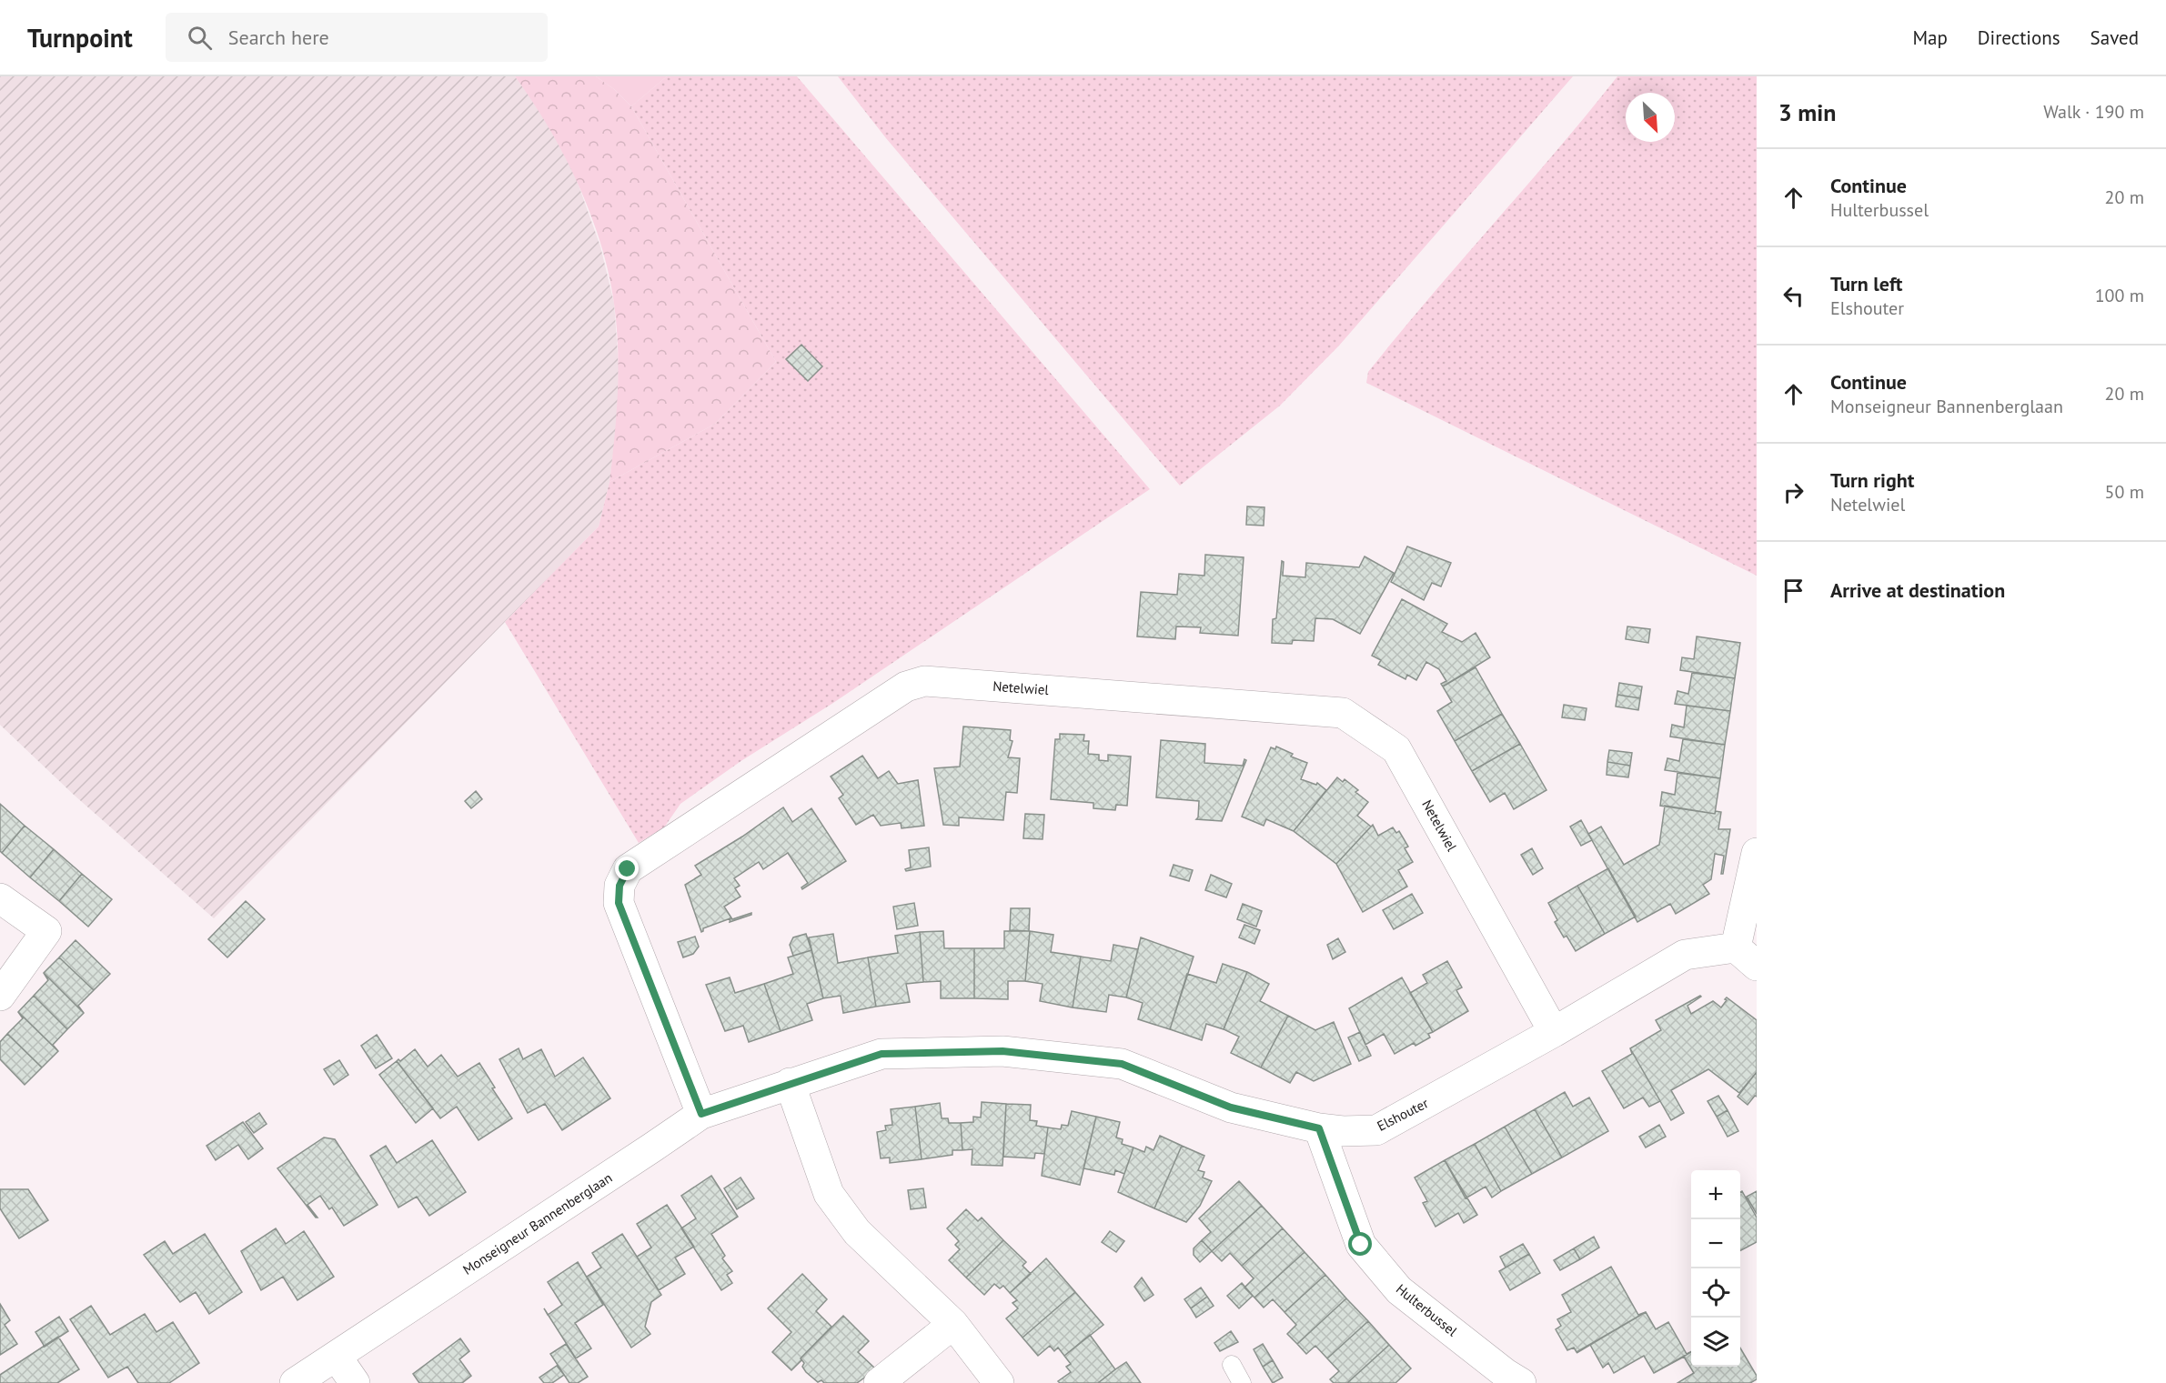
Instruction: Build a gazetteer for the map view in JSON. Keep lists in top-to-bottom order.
{
  "streets": {
    "street": [
      "Netelwiel",
      "Elshouter",
      "Monseigneur Bannenberglaan",
      "Hulterbussel"
    ]
  },
  "crossings": [
    ["Netelwiel", "Elshouter"],
    ["Netelwiel", "Monseigneur Bannenberglaan"],
    ["Elshouter", "Monseigneur Bannenberglaan"],
    ["Elshouter", "Hulterbussel"]
  ],
  "north": "bottom right",
  "page": {
    "header": "Turnpoint",
    "search": "Search here",
    "nav": ["Map", "Directions", "Saved"],
    "heading": ["3 min", "Walk · 190 m"],
    "list": [
      ["Continue", "Hulterbussel", "20 m"],
      ["Turn left", "Elshouter", "100 m"],
      ["Continue", "Monseigneur Bannenberglaan", "20 m"],
      ["Turn right", "Netelwiel", "50 m"],
      "Arrive at destination"
    ],
    "map_buttons": ["+", "−"]
  }
}
